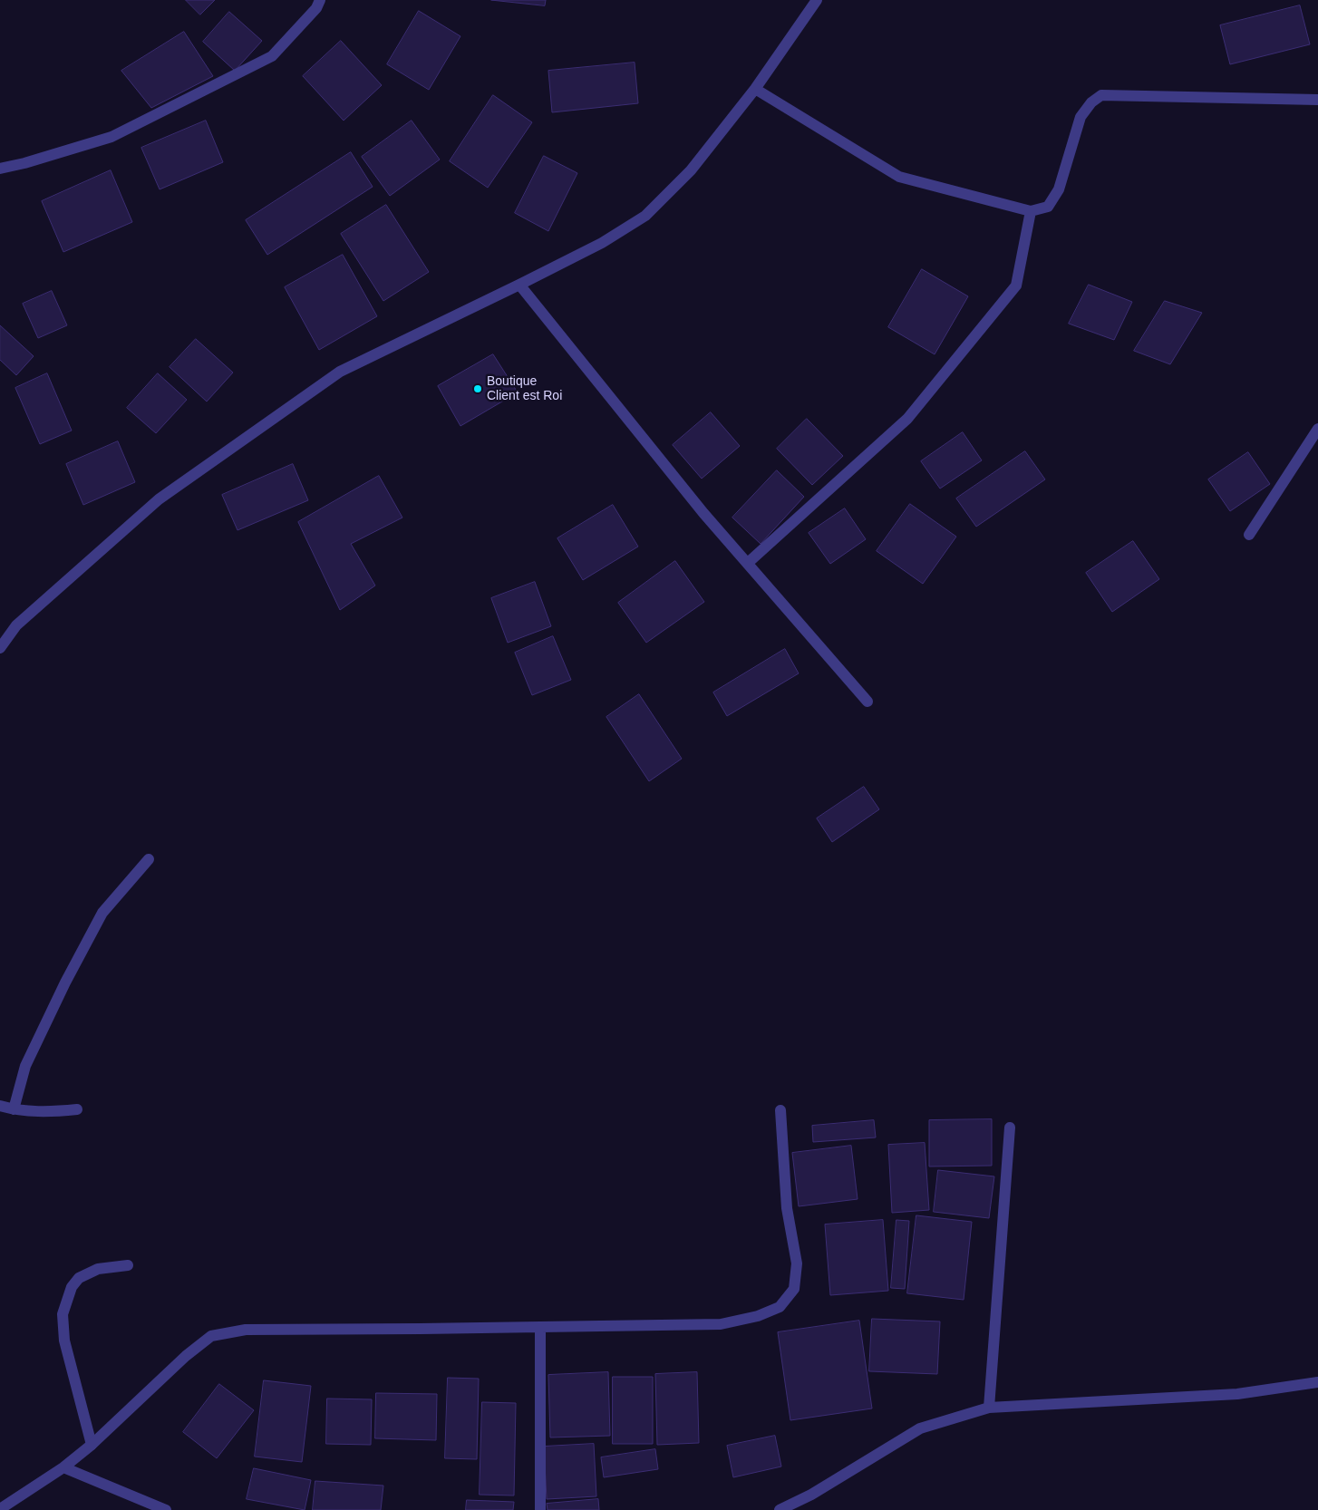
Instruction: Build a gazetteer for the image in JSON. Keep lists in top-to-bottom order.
{
  "places": ["Boutique Client est Roi"]
}
